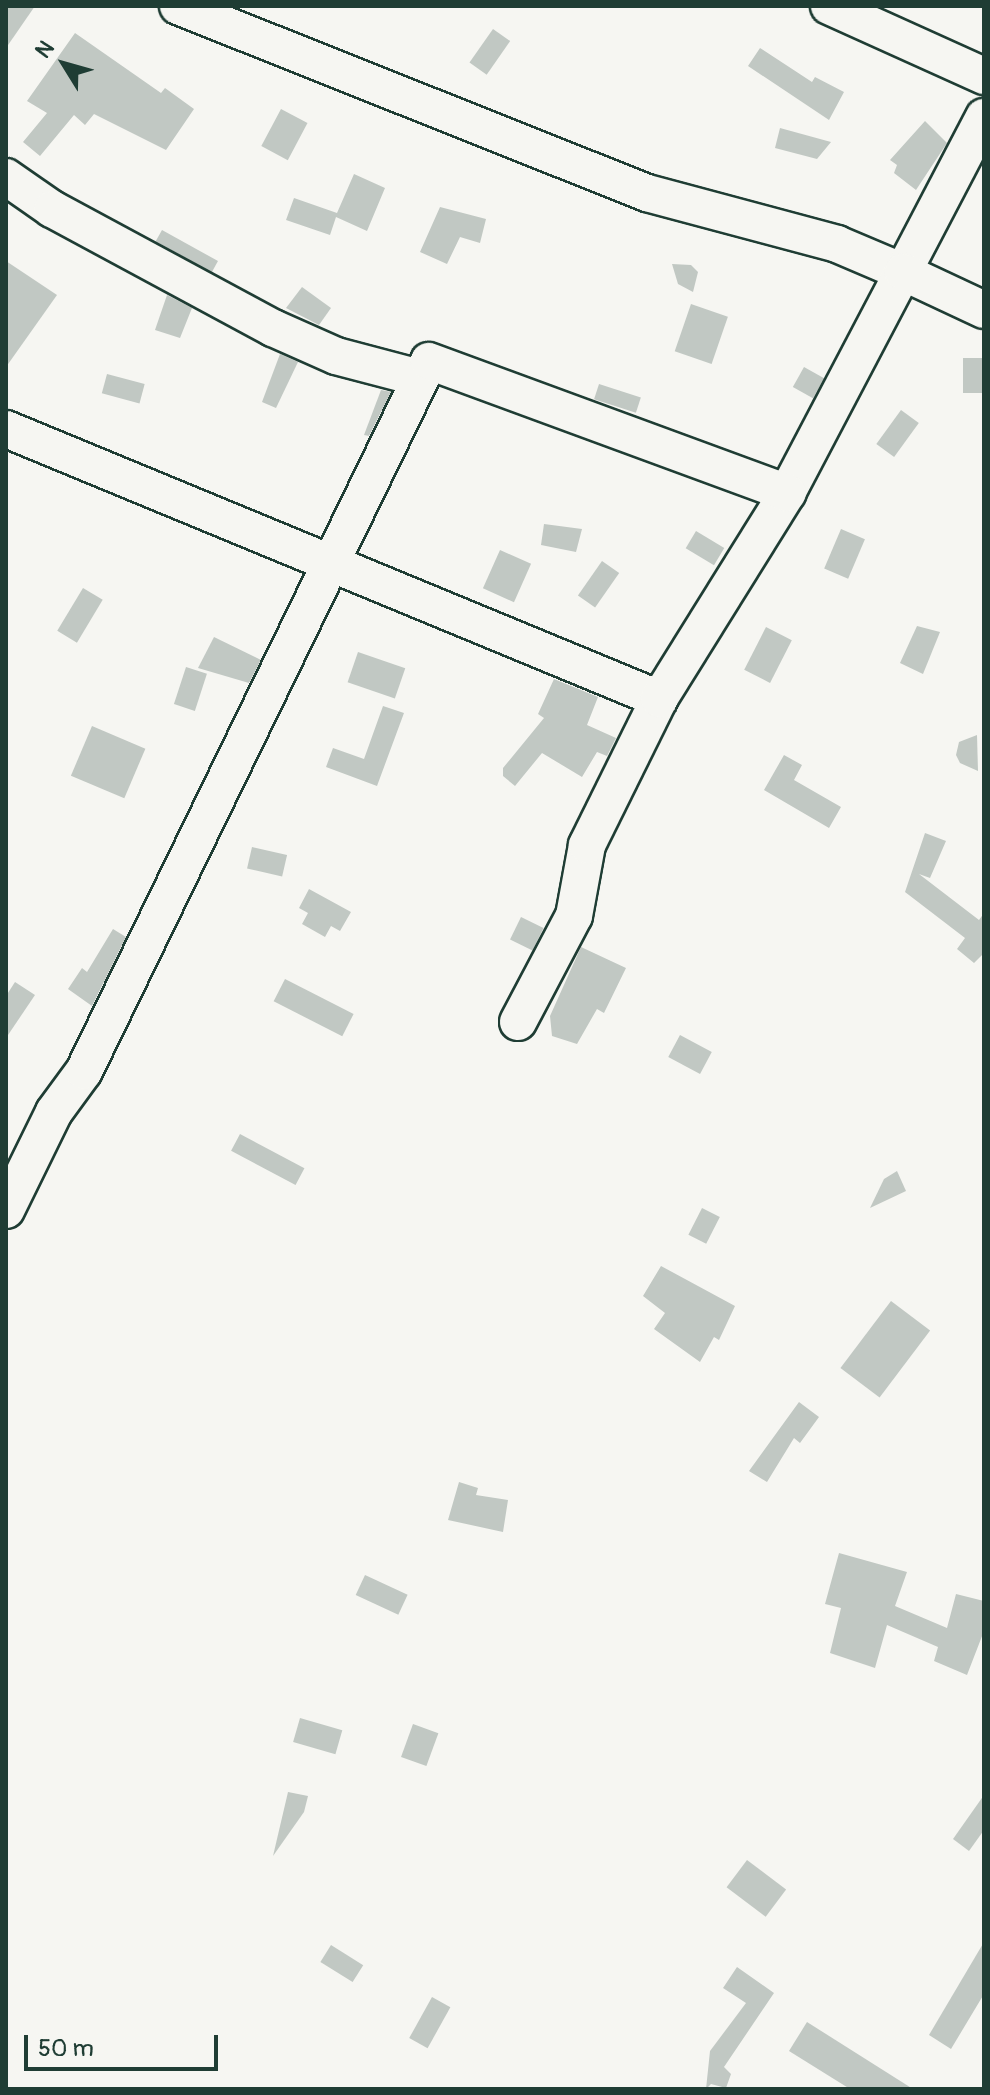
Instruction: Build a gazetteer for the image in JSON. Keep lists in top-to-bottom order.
{
  "scale_bar": "50 m",
  "north": "top left"
}
